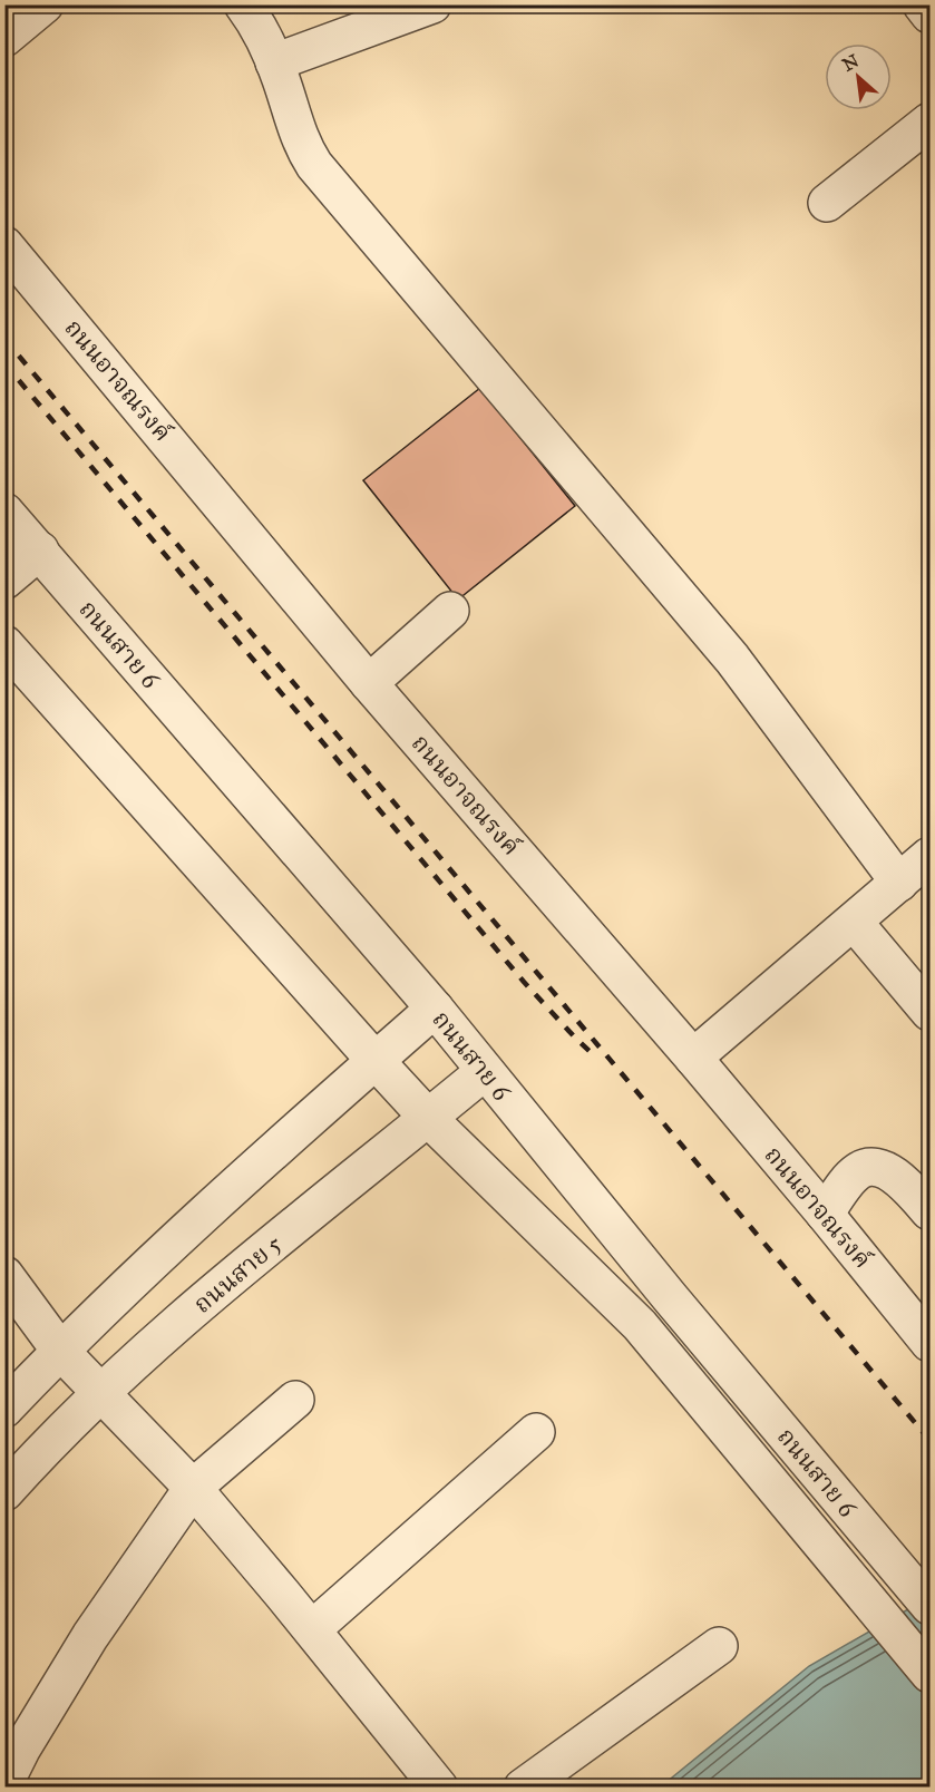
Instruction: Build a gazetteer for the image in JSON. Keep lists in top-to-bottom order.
{
  "streets": {
    "street": ["ถนนอาจณรงค์", "ถนนสาย 6", "ถนนสาย 5"]
  },
  "crossings": [
    ["ถนนสาย 6", "ถนนสาย 5"]
  ],
  "north": "top left"
}
